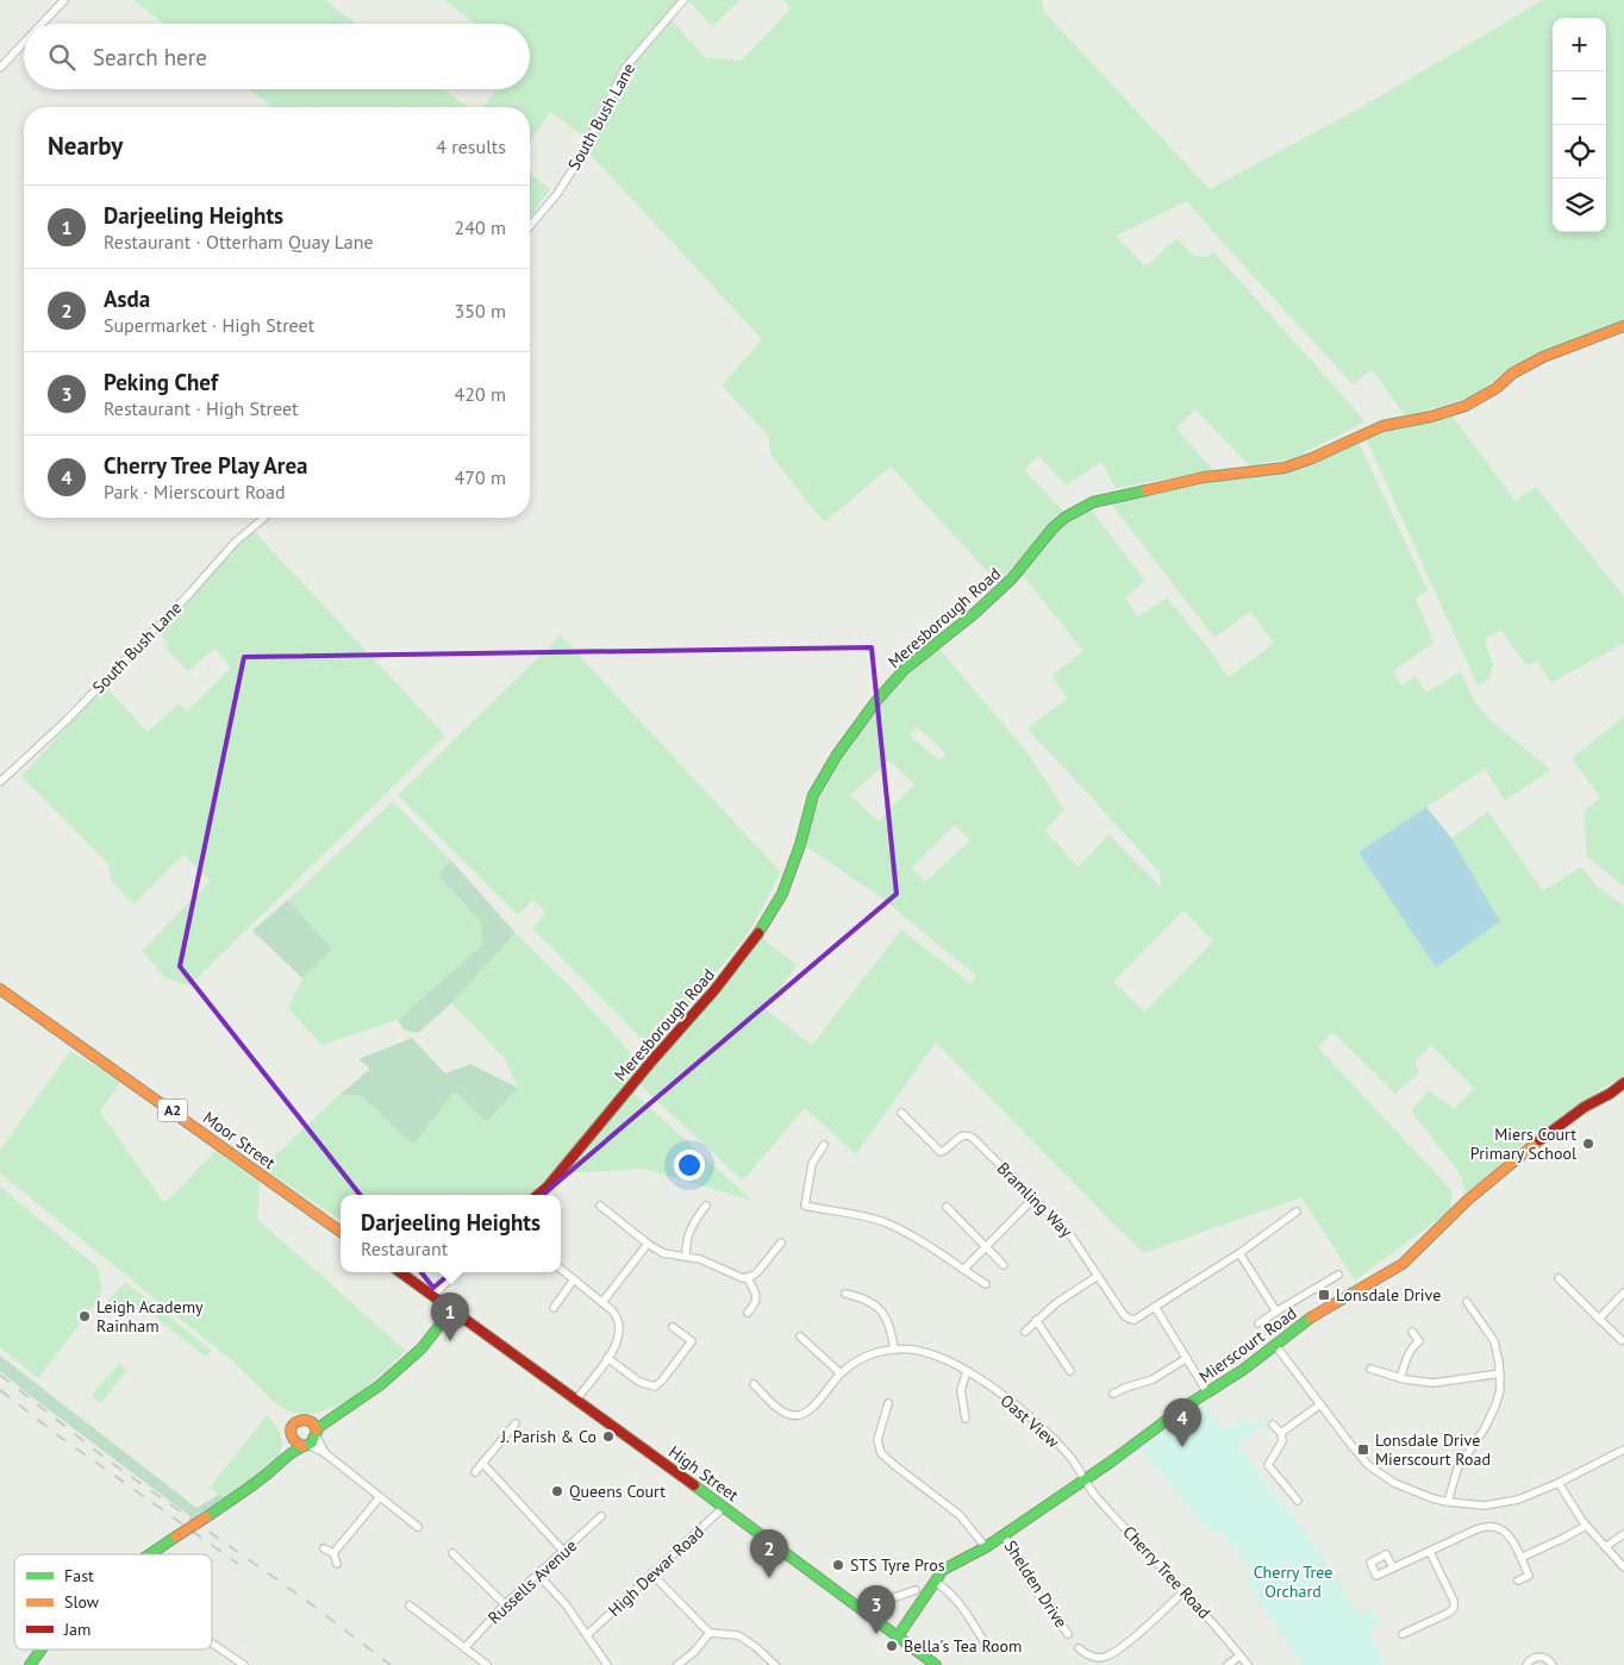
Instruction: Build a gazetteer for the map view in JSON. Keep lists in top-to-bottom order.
{
  "streets": {
    "street": [
      "South Bush Lane",
      "Meresborough Road",
      "A2",
      "Moor Street",
      "Bramling Way",
      "Mierscourt Road",
      "Oast View",
      "High Street",
      "High Dewar Road",
      "Cherry Tree Road",
      "Russells Avenue",
      "Shelden Drive"
    ]
  },
  "crossings": [
    ["Mierscourt Road", "Oast View"],
    ["Mierscourt Road", "High Street"],
    ["Mierscourt Road", "Cherry Tree Road"],
    ["Mierscourt Road", "Shelden Drive"],
    ["Oast View", "Cherry Tree Road"],
    ["High Street", "High Dewar Road"]
  ],
  "parks": ["Cherry Tree Orchard"],
  "places": {
    "other": [
      "Miers Court Primary School",
      "Leigh Academy Rainham",
      "J. Parish & Co",
      "Queens Court",
      "STS Tyre Pros",
      "Bella's Tea Room"
    ],
    "transit": ["Lonsdale Drive", "Lonsdale Drive Mierscourt Road"]
  },
  "legend": ["Fast", "Slow", "Jam"],
  "page": {
    "map_buttons": ["+", "−"],
    "search": "Search here",
    "heading": ["Nearby", "4 results"],
    "list": [
      {
        "mark": "1",
        "name": "Darjeeling Heights",
        "note": "Restaurant · Otterham Quay Lane",
        "value": "240 m"
      },
      {
        "mark": "2",
        "name": "Asda",
        "note": "Supermarket · High Street",
        "value": "350 m"
      },
      {
        "mark": "3",
        "name": "Peking Chef",
        "note": "Restaurant · High Street",
        "value": "420 m"
      },
      {
        "mark": "4",
        "name": "Cherry Tree Play Area",
        "note": "Park · Mierscourt Road",
        "value": "470 m"
      }
    ],
    "popup": ["Darjeeling Heights", "Restaurant"],
    "pins": [
      "1",
      "4",
      "2",
      "3"
    ]
  }
}
